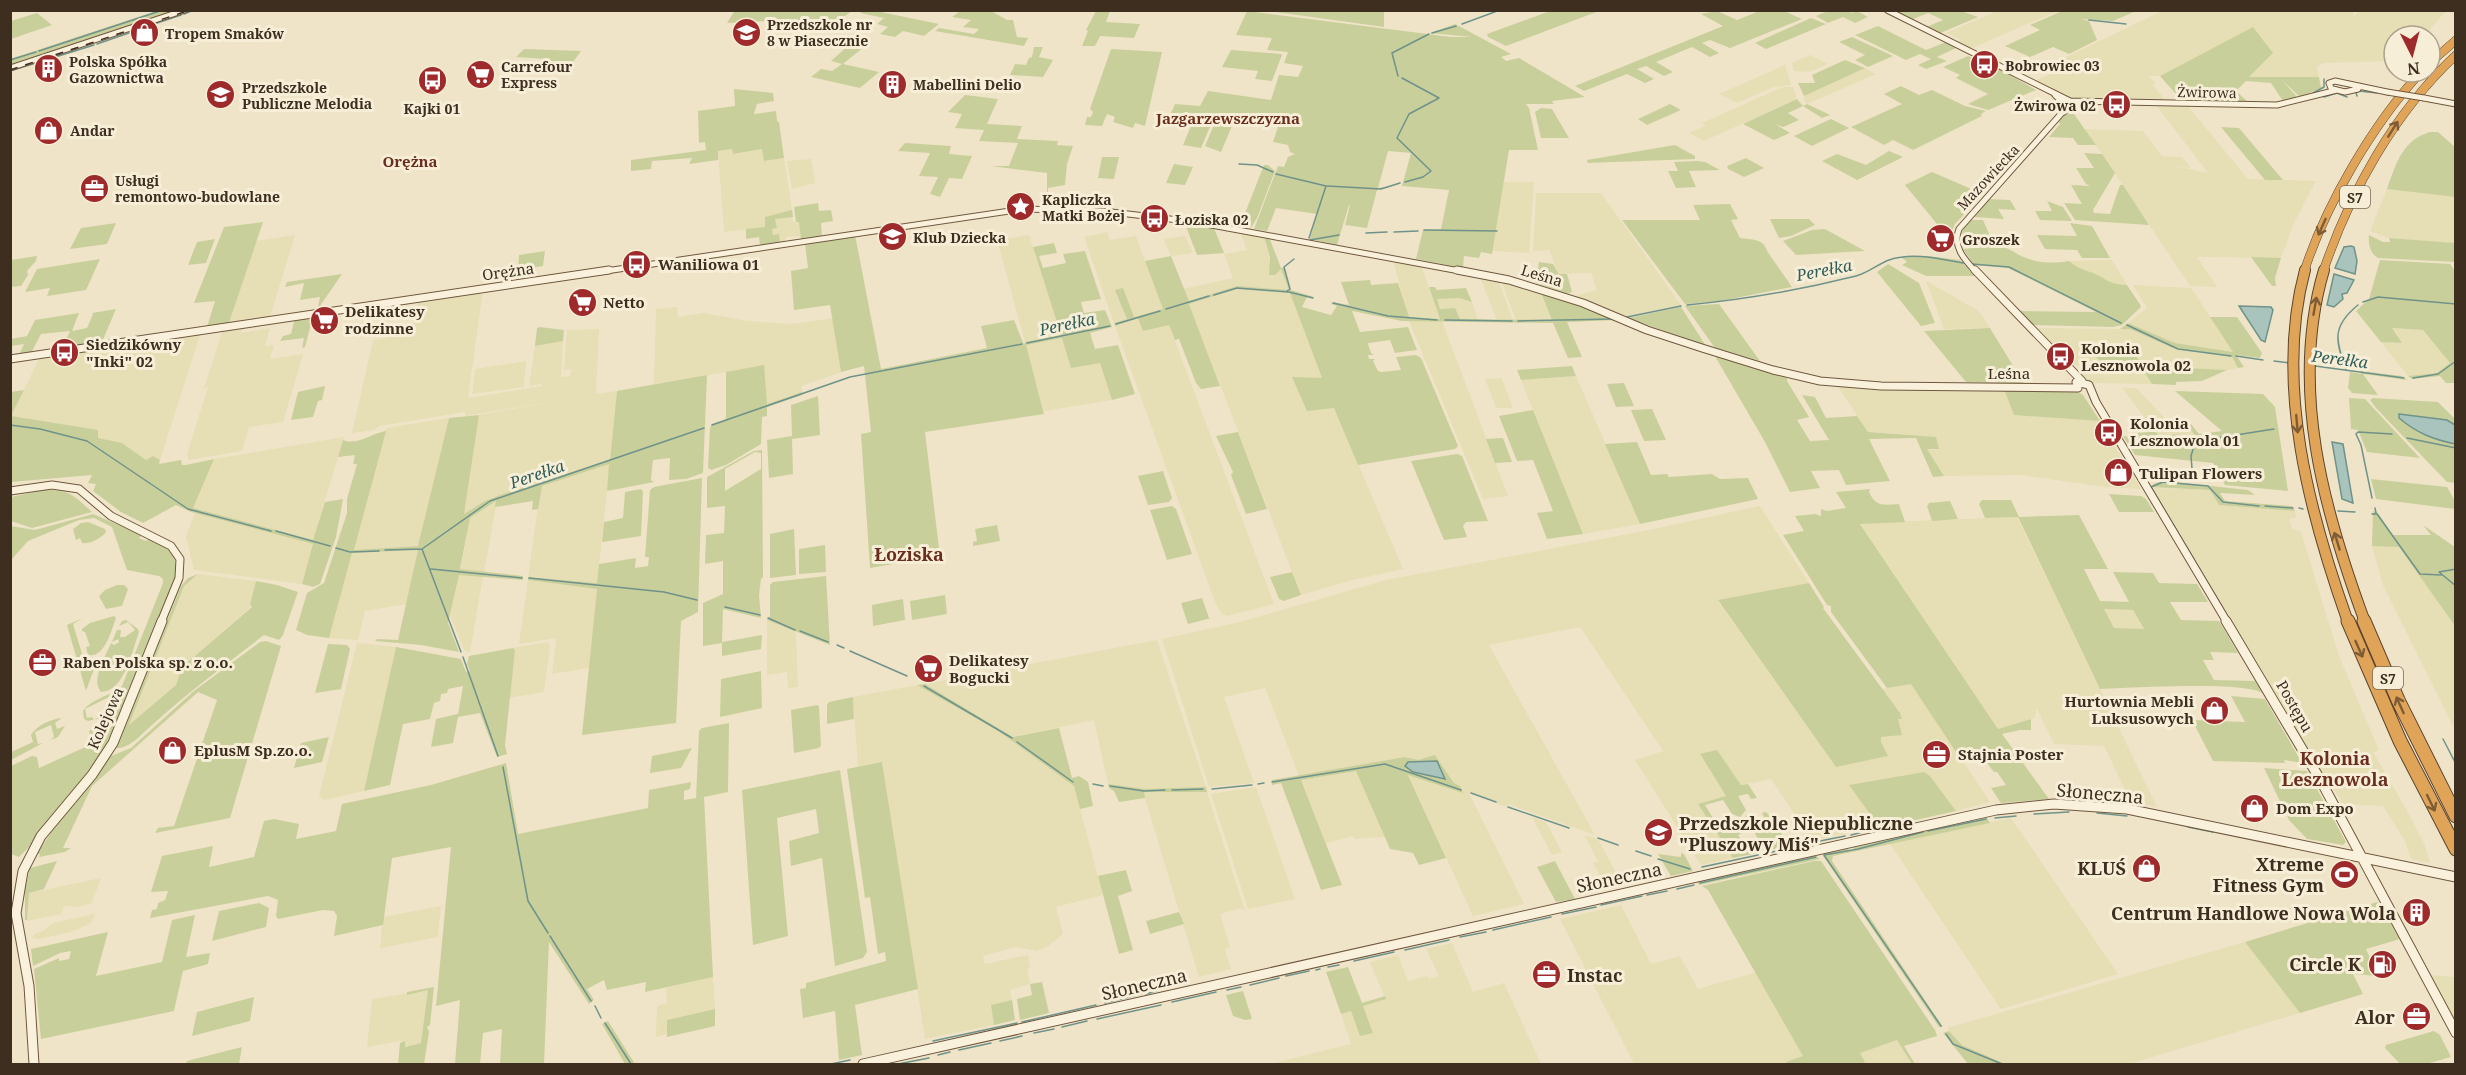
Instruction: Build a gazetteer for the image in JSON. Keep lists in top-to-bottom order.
{
  "streets": {
    "highway": ["S7"],
    "street": [
      "Żwirowa",
      "Mazowiecka",
      "Orężna",
      "Leśna",
      "Postępu",
      "Kolejowa",
      "Słoneczna"
    ]
  },
  "crossings": [
    ["Żwirowa", "Mazowiecka"],
    ["Mazowiecka", "Leśna"],
    ["Mazowiecka", "Postępu"],
    ["Orężna", "Leśna"],
    ["Leśna", "Postępu"],
    ["Postępu", "Słoneczna"]
  ],
  "districts": [
    "Jazgarzewszczyzna",
    "Orężna",
    "Łoziska",
    "Kolonia Lesznowola"
  ],
  "water": ["Perełka"],
  "places": {
    "school or university": [
      "Przedszkole nr 8 w Piasecznie",
      "Przedszkole Publiczne Melodia",
      "Klub Dziecka",
      "Przedszkole Niepubliczne \"Pluszowy Miś\""
    ],
    "shop": [
      "Tropem Smaków",
      "Andar",
      "Tulipan Flowers",
      "Hurtownia Mebli Luksusowych",
      "EplusM Sp.zo.o.",
      "Dom Expo",
      "KLUŚ"
    ],
    "bus stop": [
      "Bobrowiec 03",
      "Kajki 01",
      "Żwirowa 02",
      "Łoziska 02",
      "Waniliowa 01",
      "Siedzikówny \"Inki\" 02",
      "Kolonia Lesznowola 02",
      "Kolonia Lesznowola 01"
    ],
    "building": ["Polska Spółka Gazownictwa", "Mabellini Delio", "Centrum Handlowe Nowa Wola"],
    "supermarket": [
      "Carrefour Express",
      "Groszek",
      "Netto",
      "Delikatesy rodzinne",
      "Delikatesy Bogucki"
    ],
    "office": [
      "Usługi remontowo-budowlane",
      "Raben Polska sp. z o.o.",
      "Stajnia Poster",
      "Instac",
      "Alor"
    ],
    "place": ["Kapliczka Matki Bożej"],
    "sports": ["Xtreme Fitness Gym"],
    "fuel station": ["Circle K"]
  },
  "north": "bottom"
}
